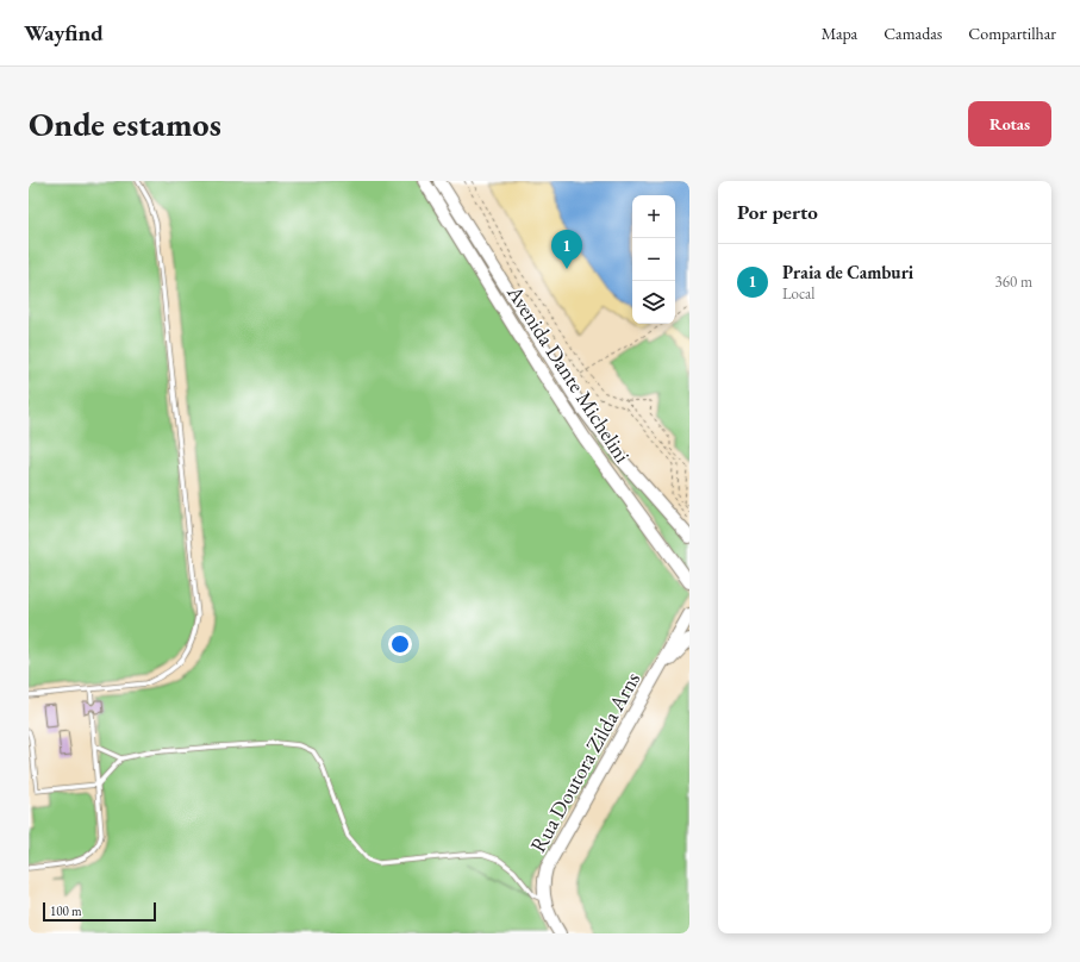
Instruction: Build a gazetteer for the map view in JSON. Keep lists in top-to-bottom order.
{
  "streets": {
    "main road": ["Avenida Dante Michelini", "Rua Doutora Zilda Arns"]
  },
  "scale_bar": "100 m",
  "page": {
    "header": "Wayfind",
    "nav": ["Mapa", "Camadas", "Compartilhar"],
    "buttons": "Rotas",
    "title": "Onde estamos",
    "heading": "Por perto",
    "map_buttons": ["+", "−"],
    "pins": "1",
    "list": [
      {
        "mark": "1",
        "name": "Praia de Camburi",
        "note": "Local",
        "value": "360 m"
      }
    ],
    "scale": "100 m"
  }
}
